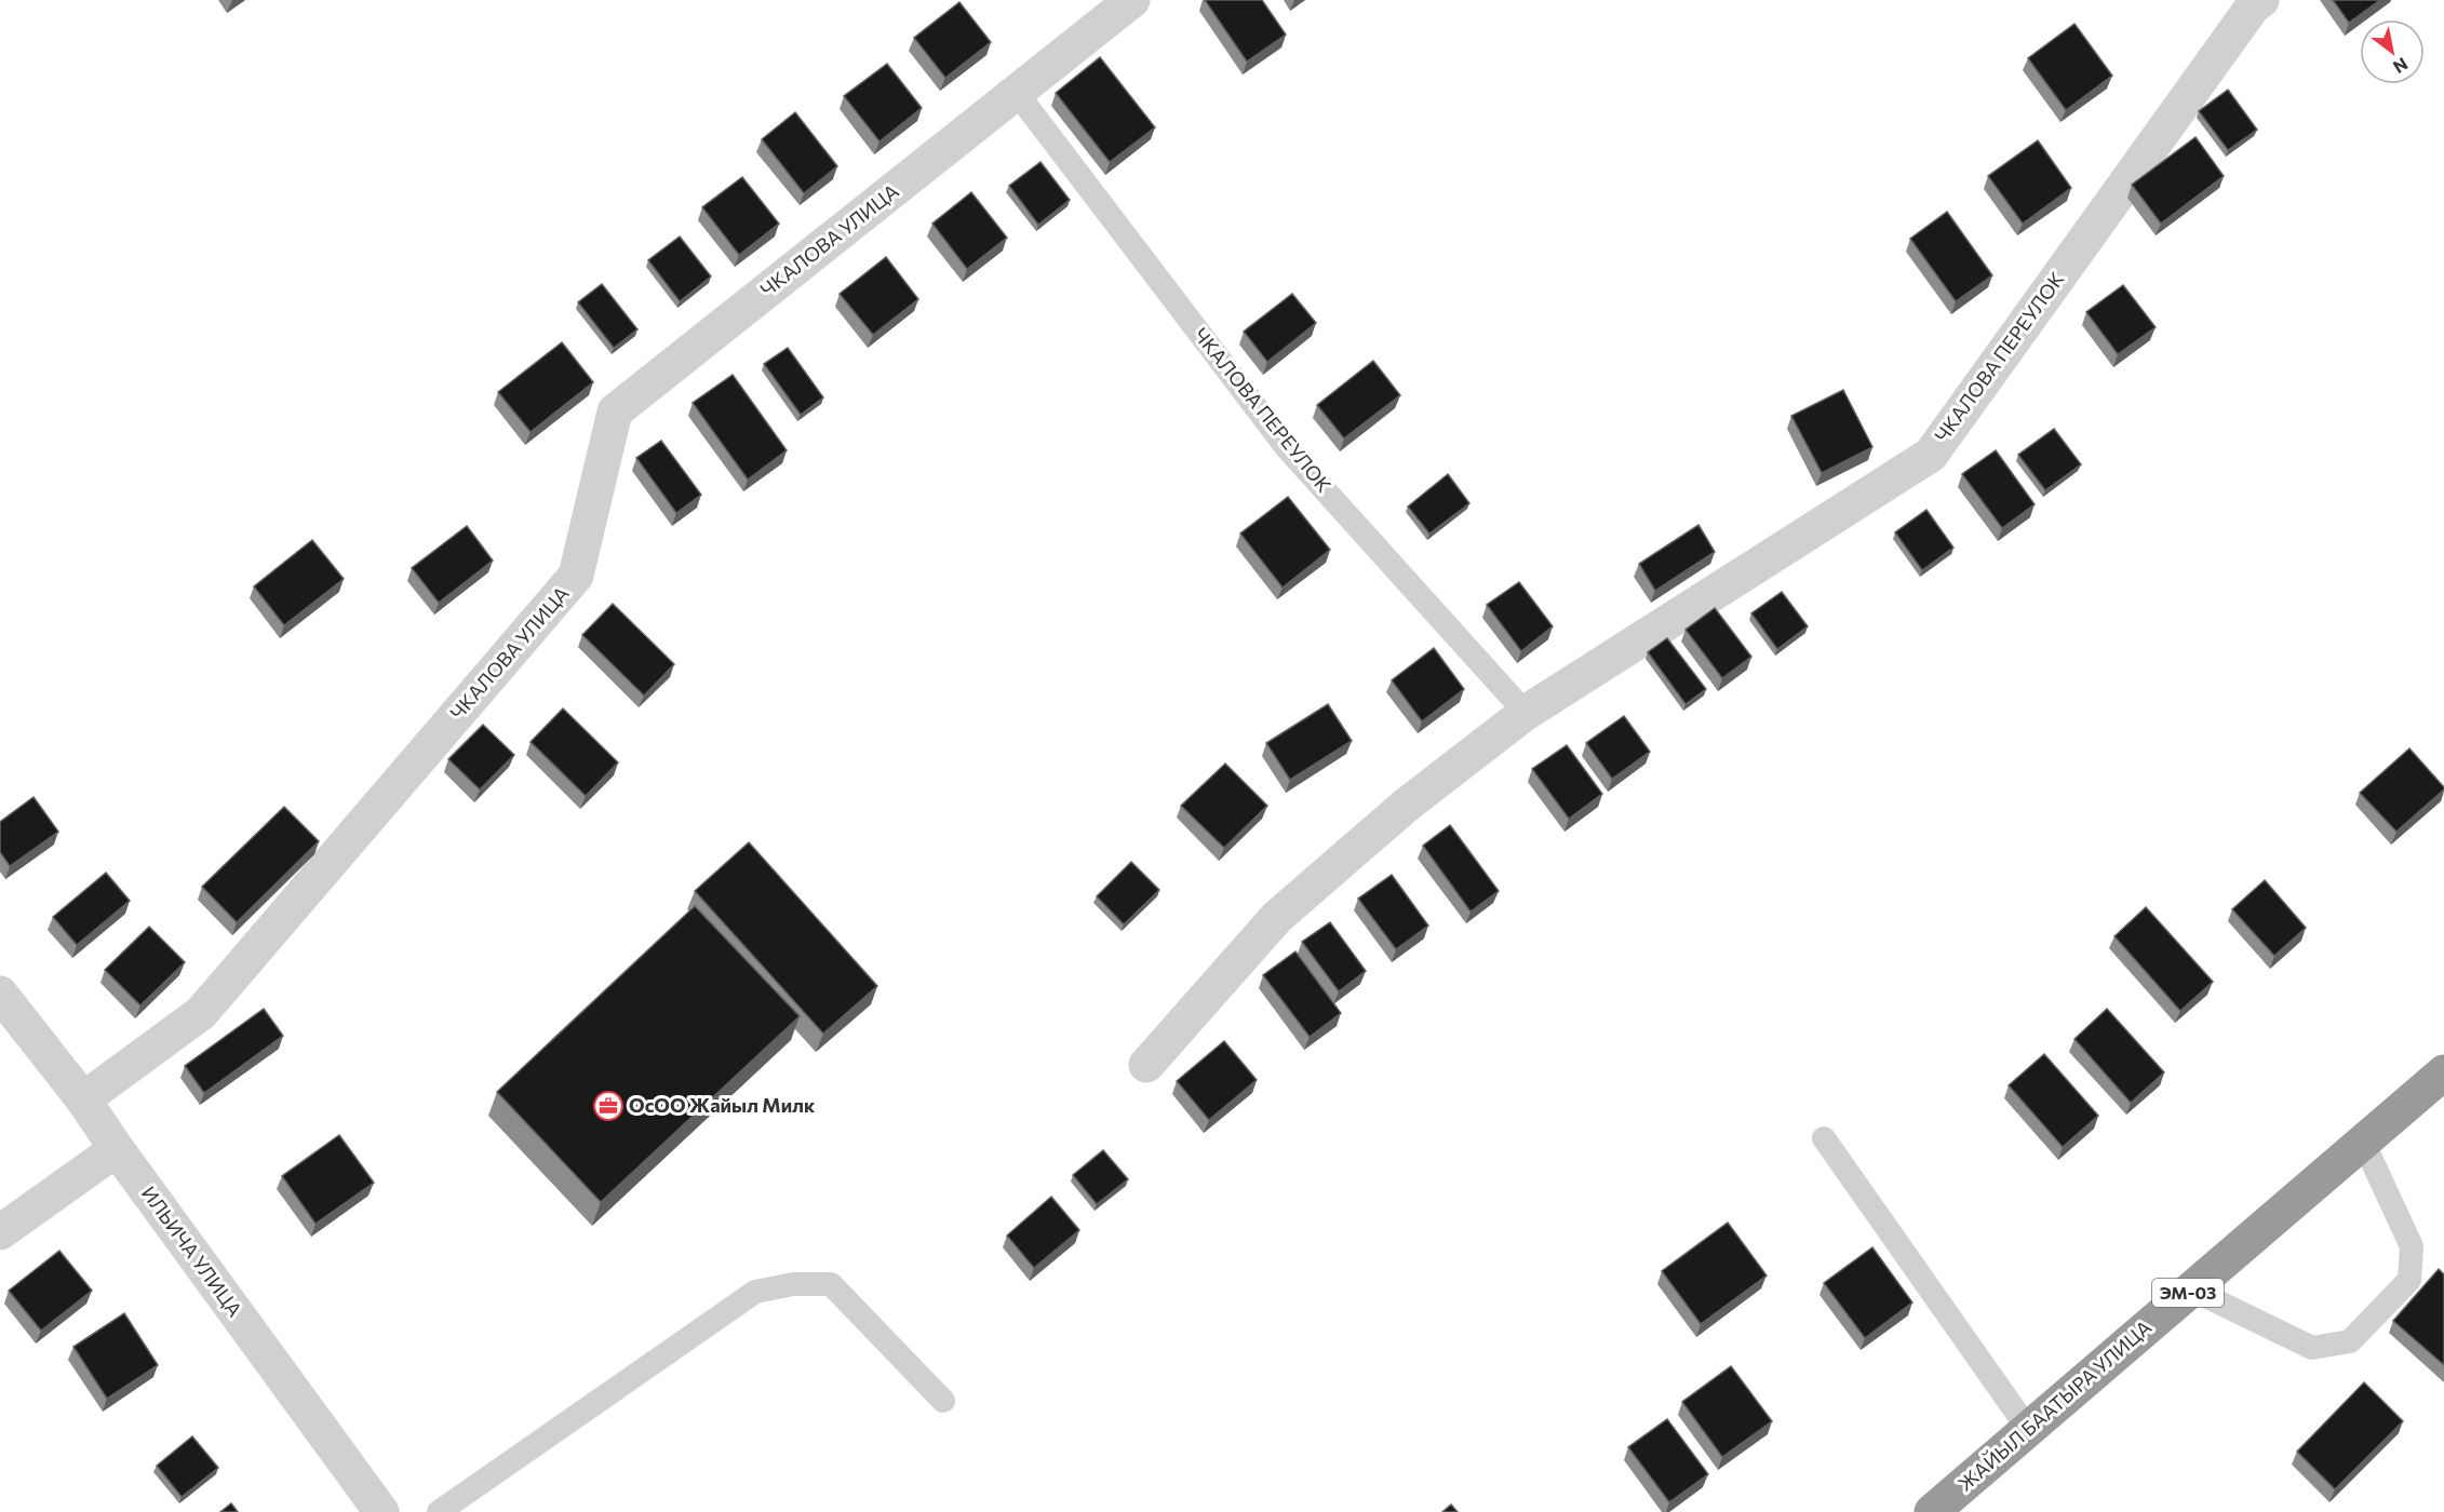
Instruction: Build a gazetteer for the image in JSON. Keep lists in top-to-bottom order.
{
  "streets": {
    "highway": ["ЭМ-03", "ЖАЙЫЛ БААТЫРА УЛИЦА"],
    "street": ["ЧКАЛОВА УЛИЦА", "ЧКАЛОВА ПЕРЕУЛОК", "ИЛЬИЧА УЛИЦА"]
  },
  "crossings": [
    ["ЧКАЛОВА УЛИЦА", "ЧКАЛОВА ПЕРЕУЛОК"],
    ["ЧКАЛОВА УЛИЦА", "ИЛЬИЧА УЛИЦА"]
  ],
  "places": {
    "office": ["ОсОО Жайыл Милк"]
  },
  "north": "bottom right"
}
